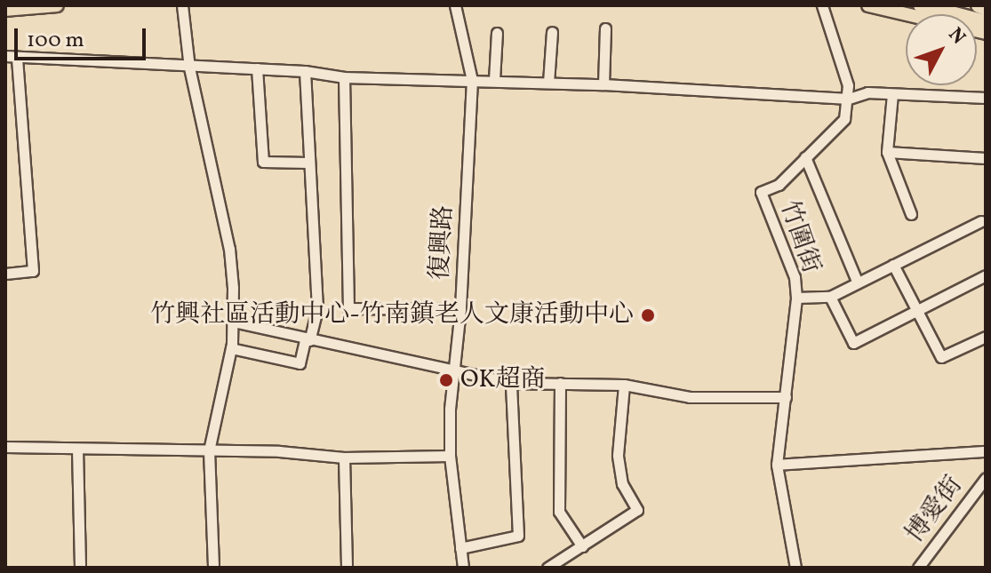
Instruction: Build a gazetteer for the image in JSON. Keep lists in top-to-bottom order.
{
  "streets": {
    "street": ["竹圍街", "復興路", "博愛街"]
  },
  "places": ["竹興社區活動中心-竹南鎮老人文康活動中心", "OK超商"],
  "scale_bar": "100 m",
  "north": "top right"
}
